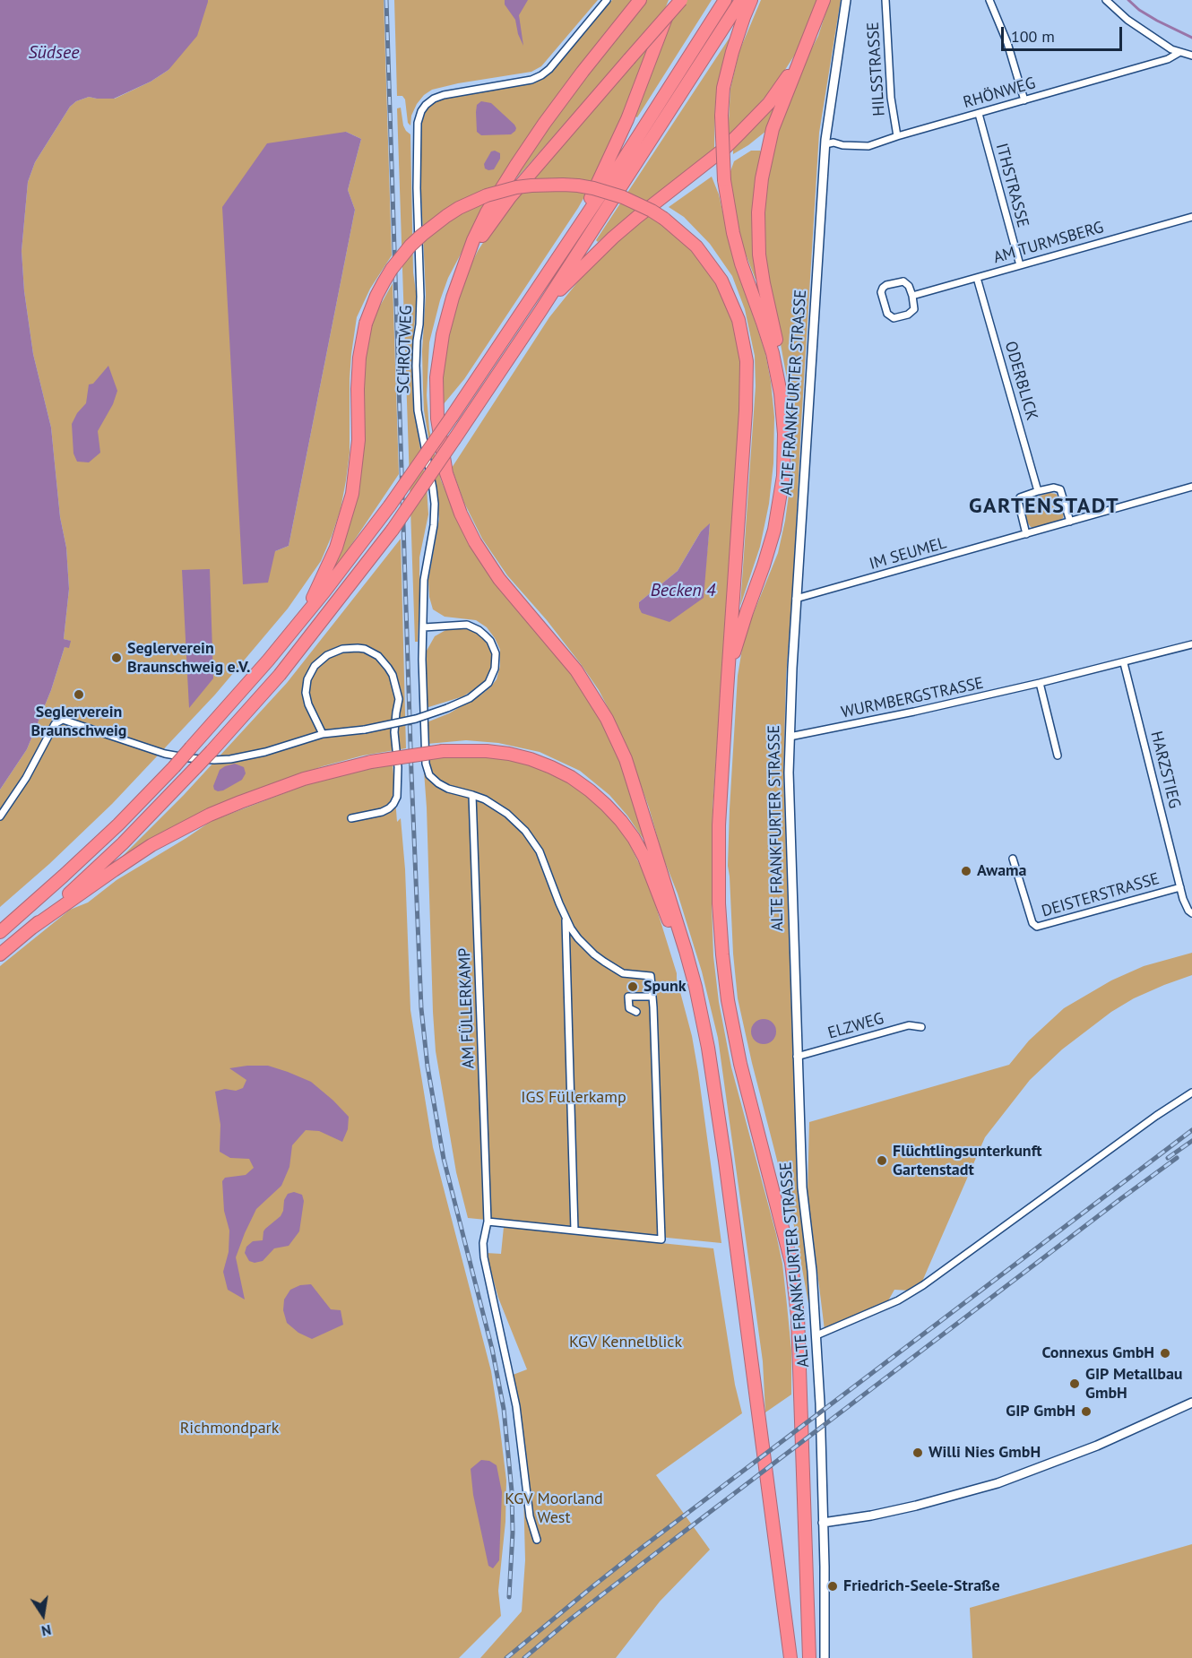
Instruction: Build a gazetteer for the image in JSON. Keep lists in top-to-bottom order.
{
  "streets": {
    "street": [
      "HILSSTRASSE",
      "RHÖNWEG",
      "ITHSTRASSE",
      "AM TURMSBERG",
      "SCHROTWEG",
      "ODERBLICK",
      "ALTE FRANKFURTER STRASSE",
      "IM SEUMEL",
      "WURMBERGSTRASSE",
      "HARZSTIEG",
      "DEISTERSTRASSE",
      "AM FÜLLERKAMP",
      "ELZWEG"
    ]
  },
  "crossings": [
    ["HILSSTRASSE", "RHÖNWEG"],
    ["RHÖNWEG", "ITHSTRASSE"],
    ["RHÖNWEG", "ALTE FRANKFURTER STRASSE"],
    ["ITHSTRASSE", "AM TURMSBERG"],
    ["AM TURMSBERG", "ODERBLICK"],
    ["ALTE FRANKFURTER STRASSE", "IM SEUMEL"],
    ["ALTE FRANKFURTER STRASSE", "WURMBERGSTRASSE"],
    ["ALTE FRANKFURTER STRASSE", "ELZWEG"],
    ["WURMBERGSTRASSE", "HARZSTIEG"],
    ["HARZSTIEG", "DEISTERSTRASSE"]
  ],
  "districts": ["GARTENSTADT"],
  "water": ["Südsee", "Becken 4"],
  "parks": [
    "IGS Füllerkamp",
    "KGV Kennelblick",
    "Richmondpark",
    "KGV Moorland West"
  ],
  "places": [
    "Seglerverein Braunschweig e.V.",
    "Seglerverein Braunschweig",
    "Awama",
    "Spunk",
    "Flüchtlingsunterkunft Gartenstadt",
    "Connexus GmbH",
    "GIP Metallbau GmbH",
    "GIP GmbH",
    "Willi Nies GmbH",
    "Friedrich-Seele-Straße"
  ],
  "scale_bar": "100 m",
  "north": "bottom"
}
